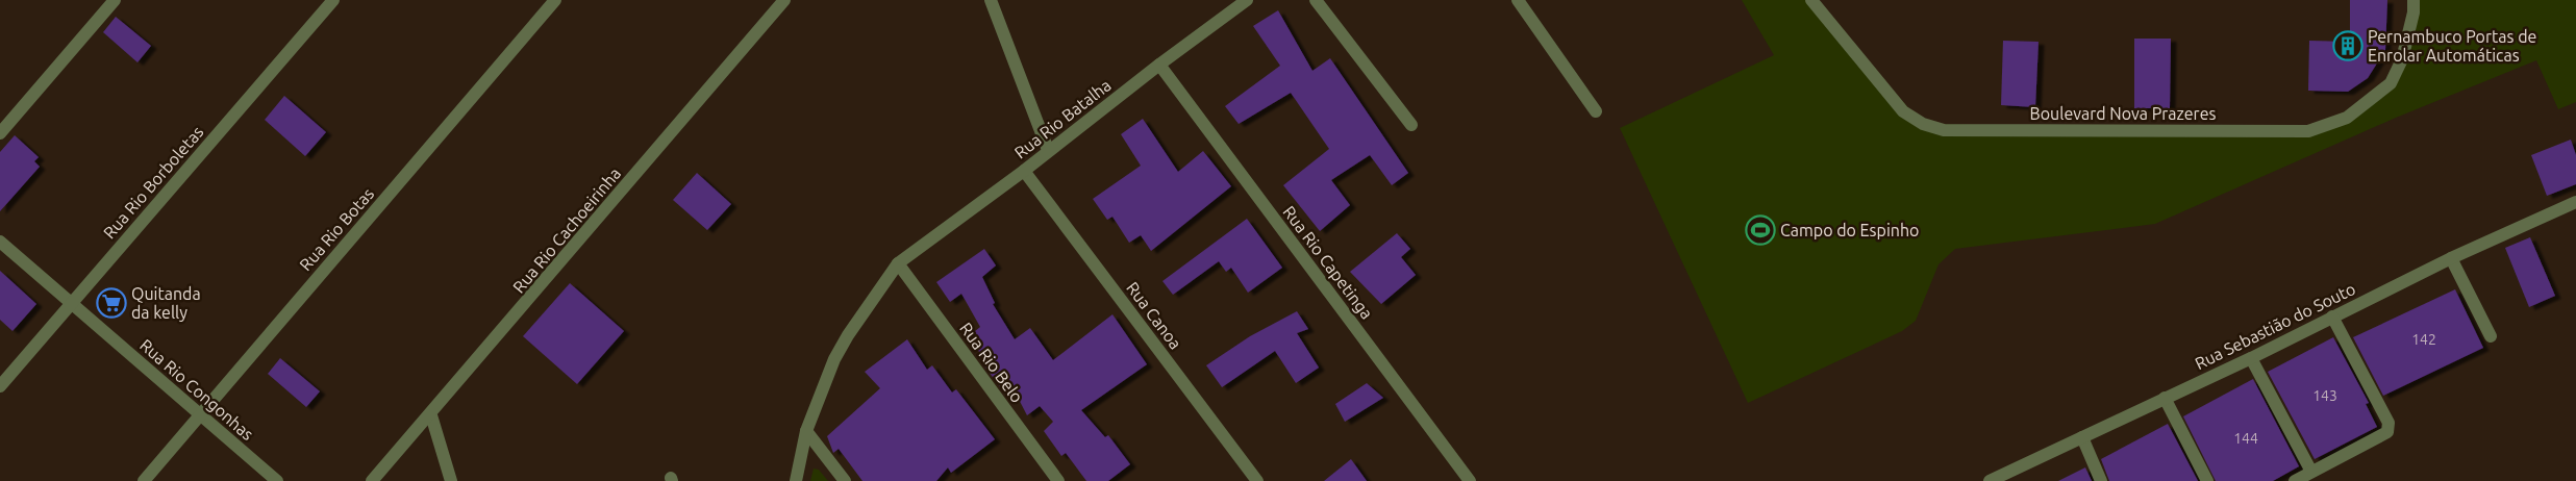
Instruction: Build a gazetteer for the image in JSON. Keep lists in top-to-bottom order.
{
  "streets": {
    "street": [
      "Boulevard Nova Prazeres",
      "Rua Rio Batalha",
      "Rua Rio Borboletas",
      "Rua Rio Botas",
      "Rua Rio Cachoeirinha",
      "Rua Rio Capetinga",
      "Rua Canoa",
      "Rua Sebastião do Souto",
      "Rua Rio Belo",
      "Rua Rio Congonhas"
    ]
  },
  "crossings": [
    ["Rua Rio Batalha", "Rua Rio Capetinga"],
    ["Rua Rio Batalha", "Rua Canoa"],
    ["Rua Rio Batalha", "Rua Rio Belo"],
    ["Rua Rio Borboletas", "Rua Rio Congonhas"],
    ["Rua Rio Botas", "Rua Rio Congonhas"]
  ],
  "places": {
    "building": ["Pernambuco Portas de Enrolar Automáticas"],
    "sports": ["Campo do Espinho"],
    "supermarket": ["Quitanda da kelly"]
  },
  "house_numbers": ["142", "143", "144"]
}
